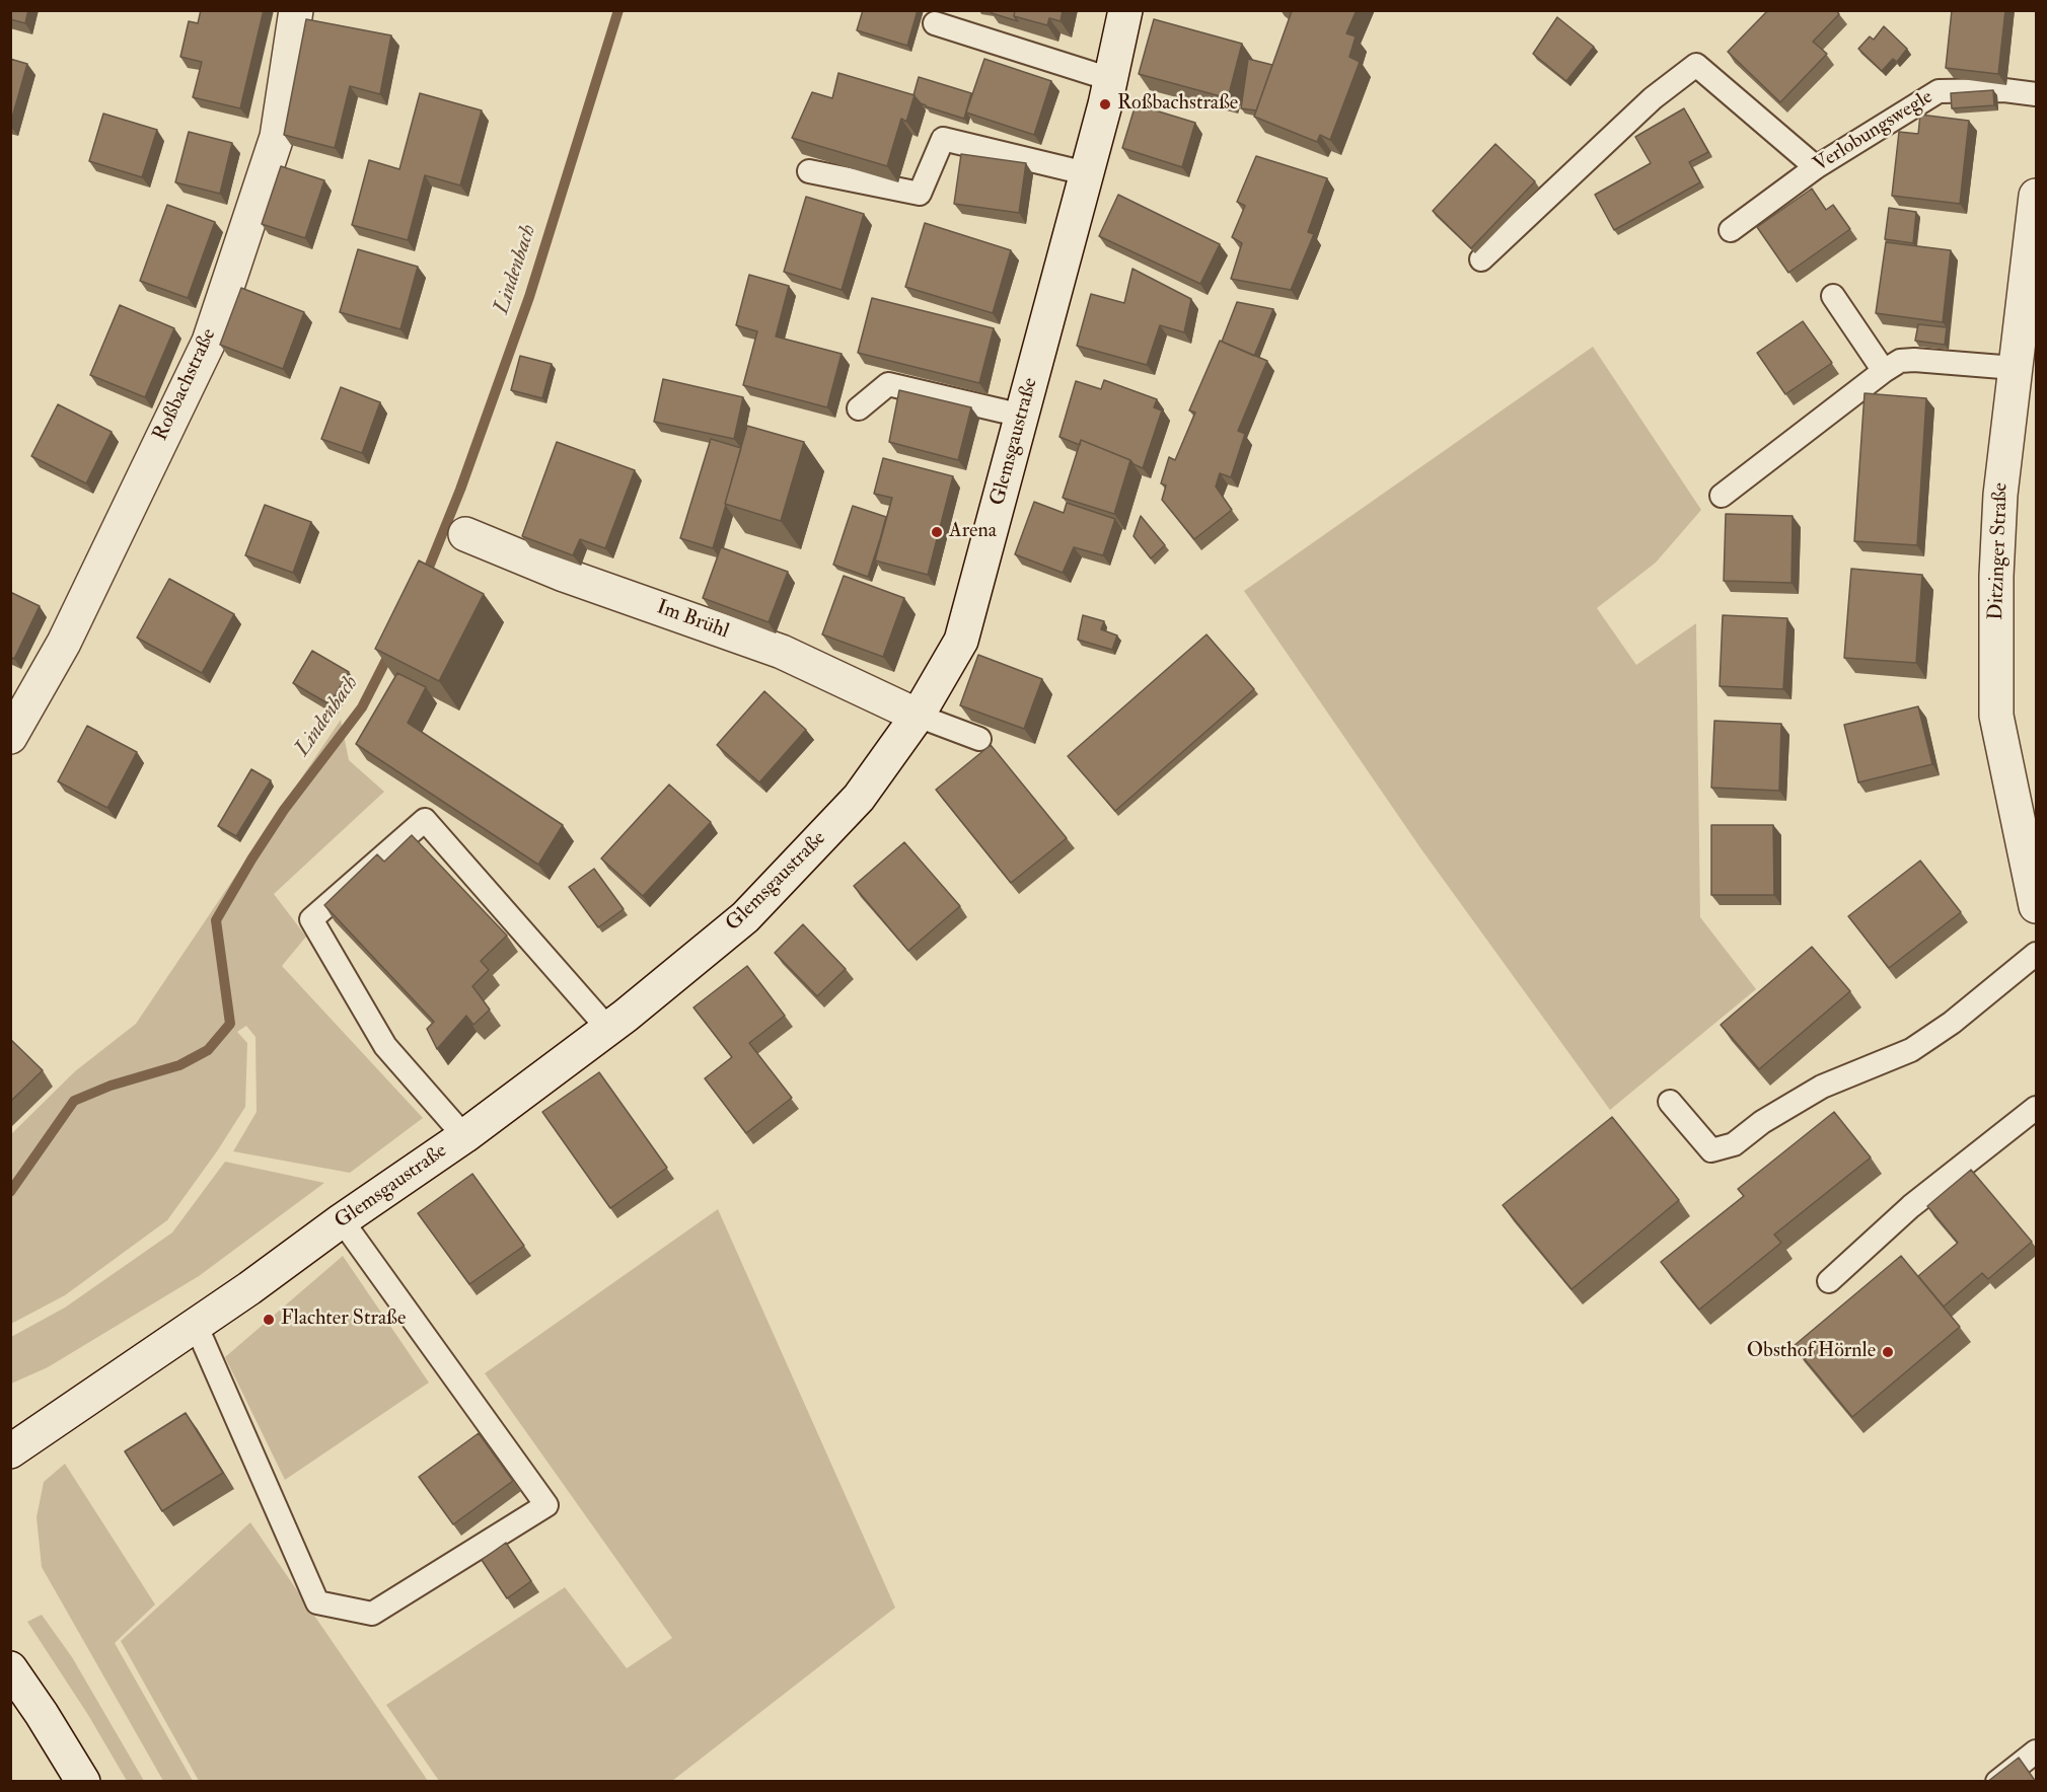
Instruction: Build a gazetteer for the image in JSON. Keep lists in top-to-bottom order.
{
  "streets": {
    "main road": [
      "Roßbachstraße",
      "Glemsgaustraße",
      "Ditzinger Straße",
      "Im Brühl"
    ],
    "lane": ["Verlobungswegle"]
  },
  "crossings": [
    ["Glemsgaustraße", "Im Brühl"]
  ],
  "water": ["Lindenbach"],
  "places": [
    "Roßbachstraße",
    "Arena",
    "Flachter Straße",
    "Obsthof Hörnle"
  ]
}
